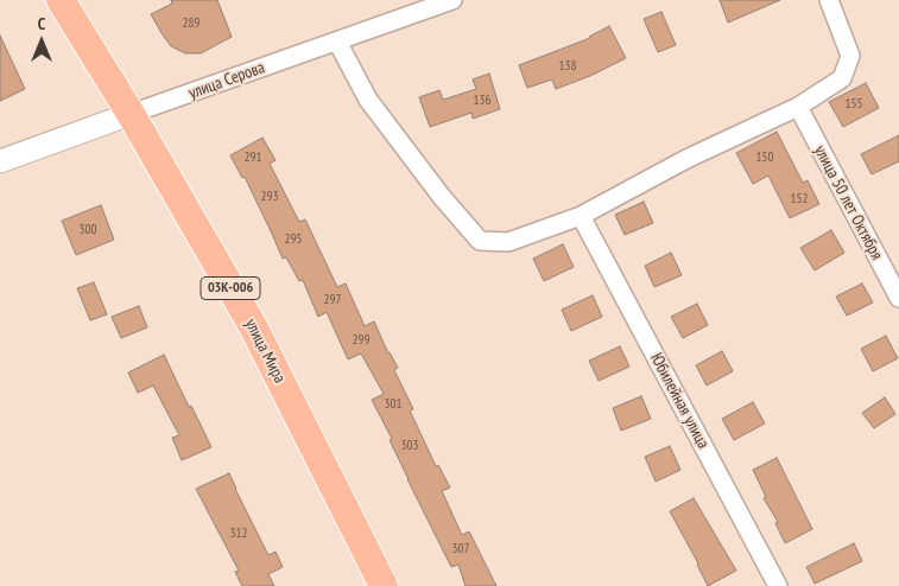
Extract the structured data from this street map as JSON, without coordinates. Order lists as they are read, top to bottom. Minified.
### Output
{"streets":{"main road":["03К-006","улица Мира"],"street":["улица Серова","улица 50 лет Октября","Юбилейная улица"]},"crossings":[["улица Серова","улица Мира"]],"house_numbers":["289","138","136","155","291","150","293","152","300","295","297","299","301","303","312","307"],"north":"top"}
